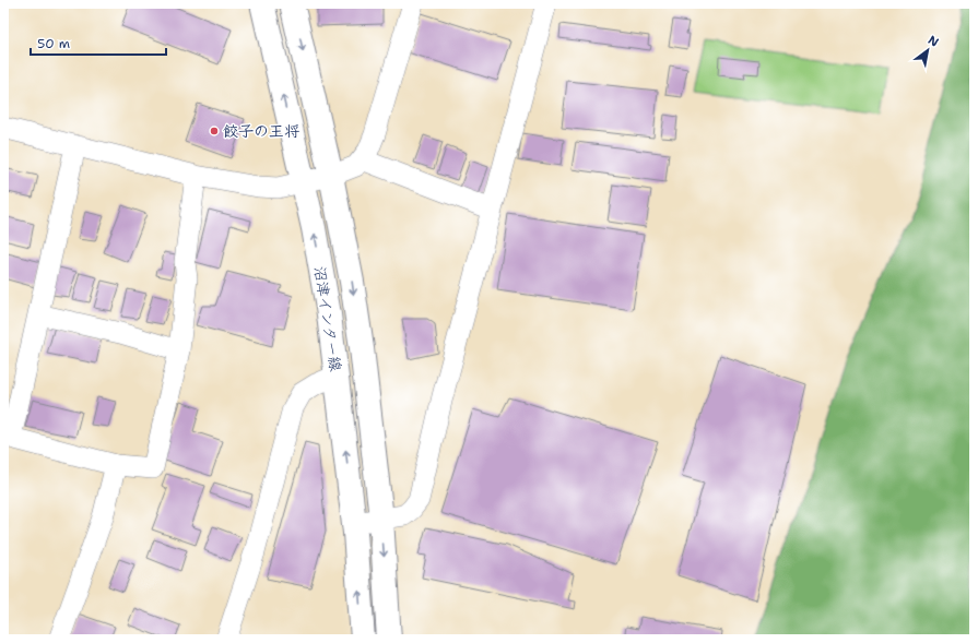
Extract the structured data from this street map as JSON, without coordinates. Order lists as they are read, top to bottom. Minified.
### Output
{"streets":{"main road":["沼津インター線"]},"places":["餃子の王将"],"scale_bar":"50 m","north":"top right"}
